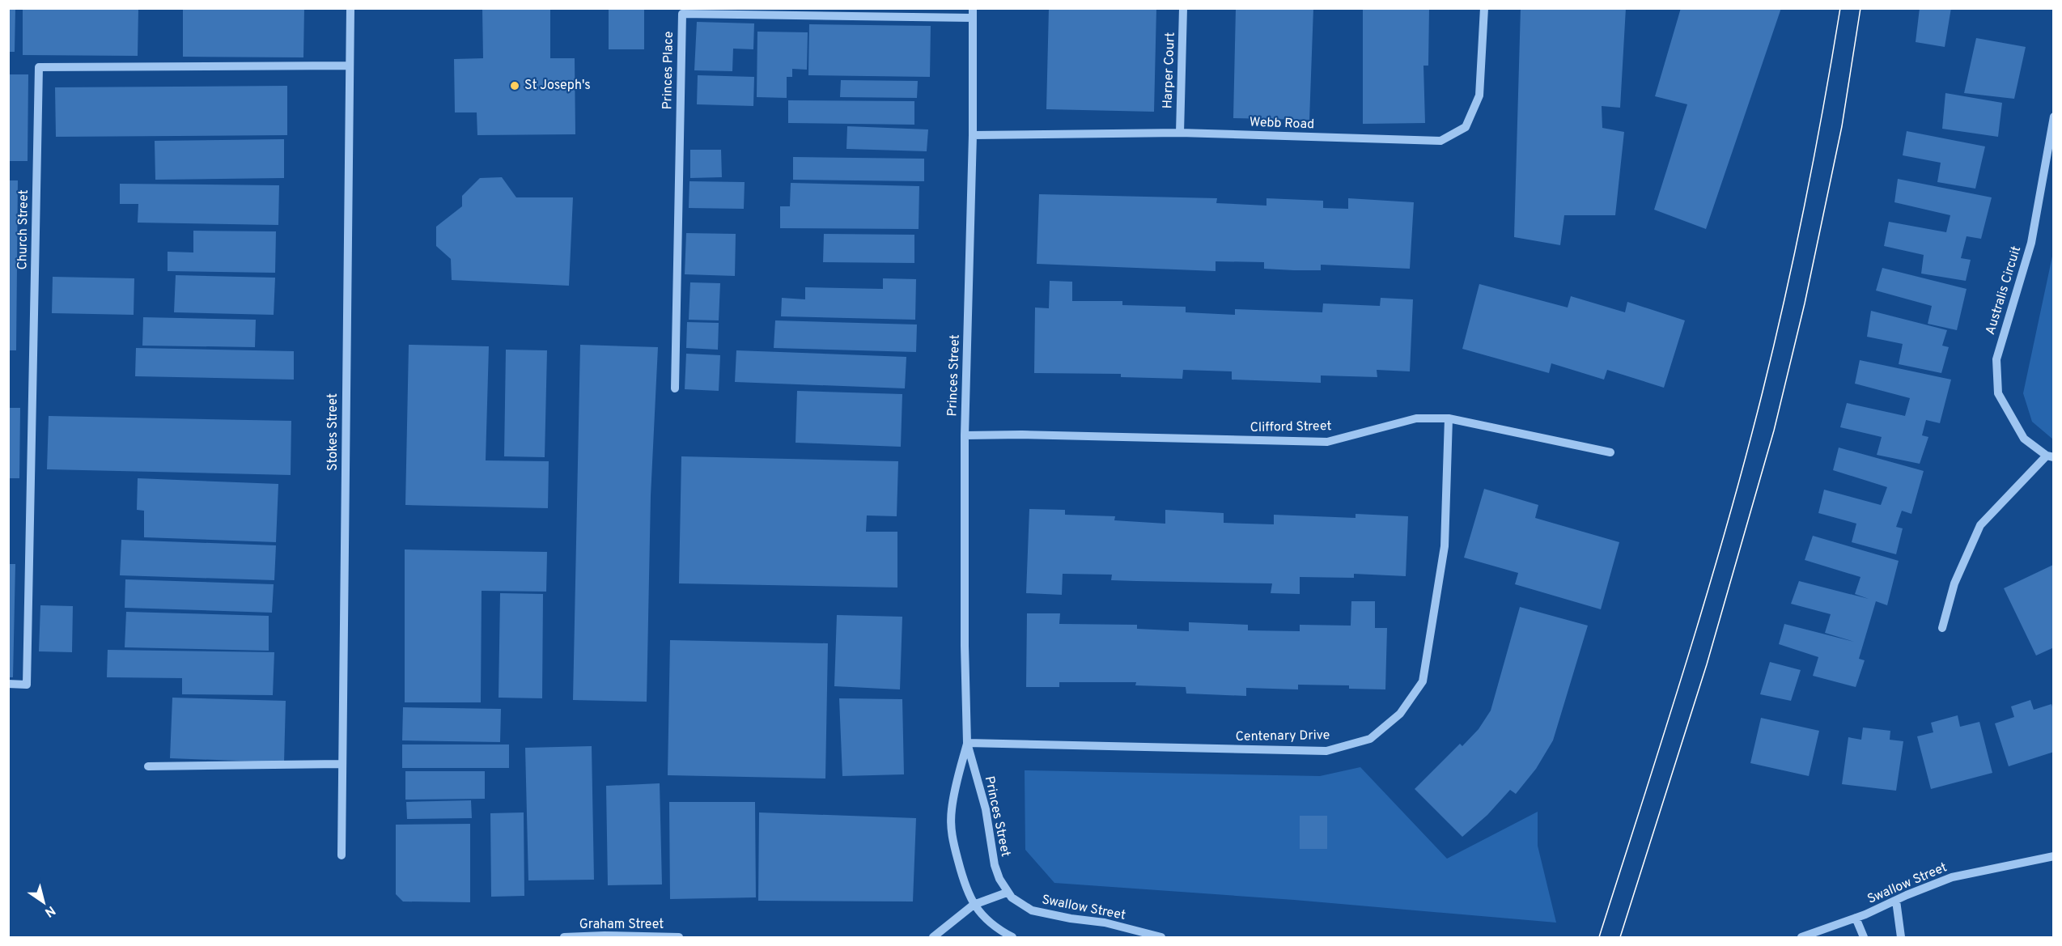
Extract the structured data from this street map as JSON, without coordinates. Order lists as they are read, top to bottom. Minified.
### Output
{"streets":{"street":["Princes Place","Harper Court","Webb Road","Church Street","Australis Circuit","Princes Street","Clifford Street","Stokes Street","Centenary Drive","Swallow Street","Graham Street"]},"crossings":[["Princes Place","Princes Street"],["Harper Court","Webb Road"],["Webb Road","Princes Street"],["Church Street","Stokes Street"],["Princes Street","Clifford Street"],["Princes Street","Centenary Drive"],["Princes Street","Swallow Street"],["Clifford Street","Centenary Drive"]],"places":["St Joseph's"],"north":"bottom right"}
